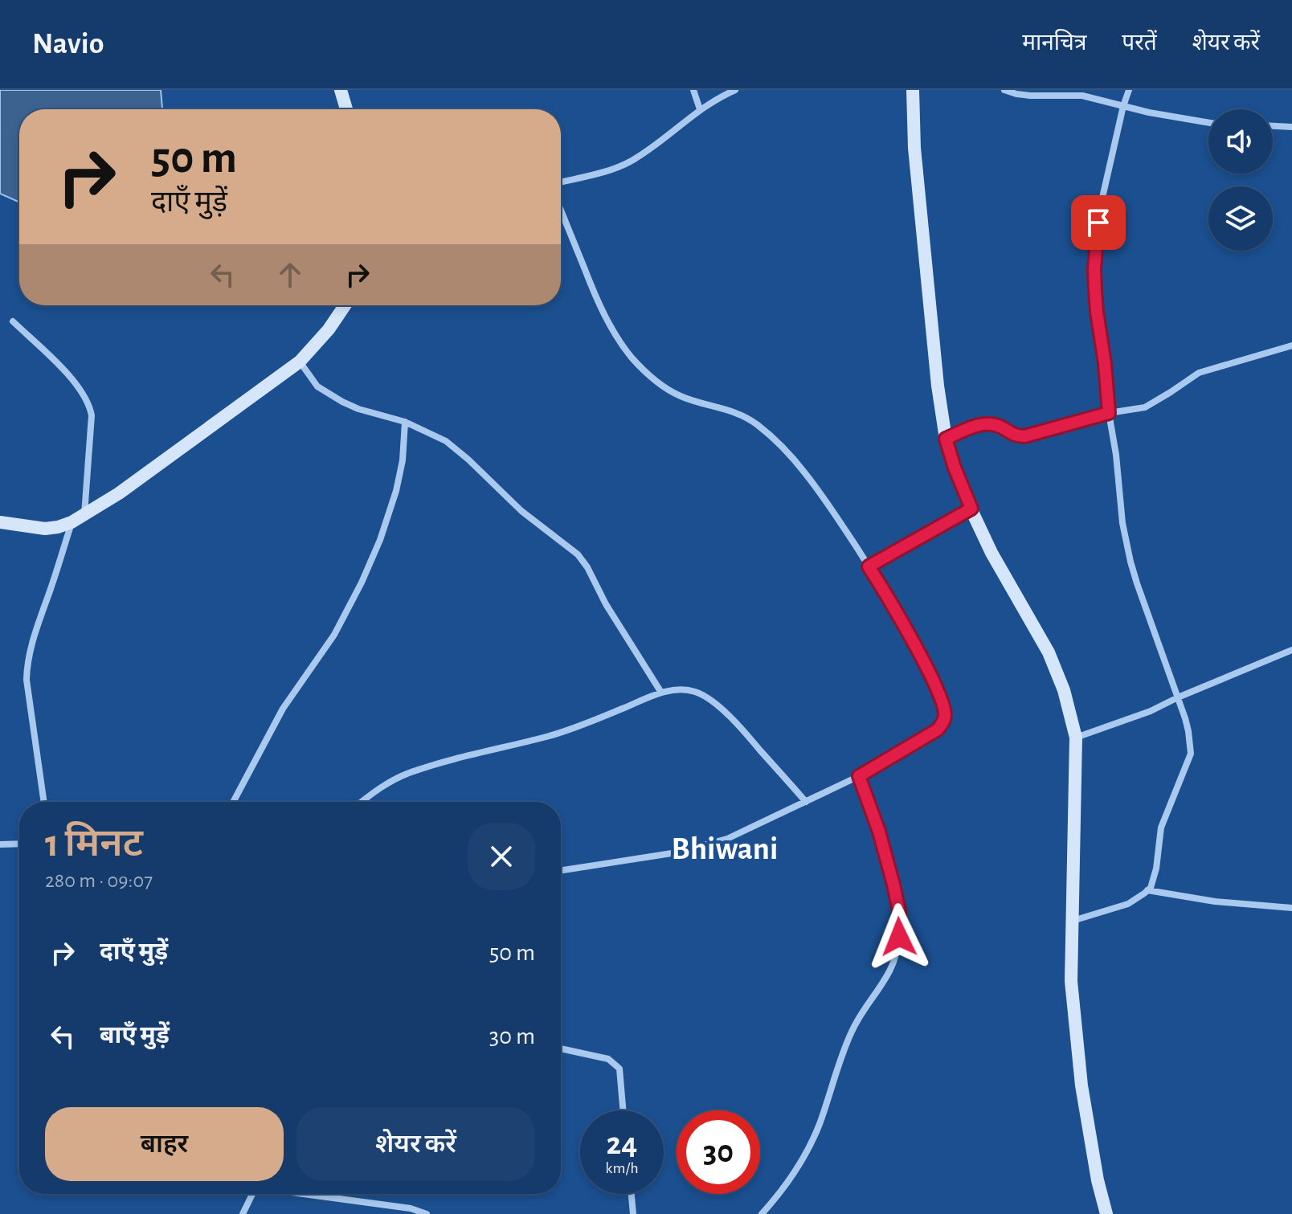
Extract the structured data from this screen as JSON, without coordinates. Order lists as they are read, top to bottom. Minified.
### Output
{"districts":["Bhiwani"],"page":{"header":"Navio","nav":["मानचित्र","परतें","शेयर करें"],"turn":["50 m","दाएँ मुड़ें"],"heading":["1 मिनट","280 m · 09:07"],"list":[{"name":"दाएँ मुड़ें","value":"50 m"},{"name":"बाएँ मुड़ें","value":"30 m"}],"buttons":["बाहर","शेयर करें"],"speed":"24 km/h","limit":"30"}}
